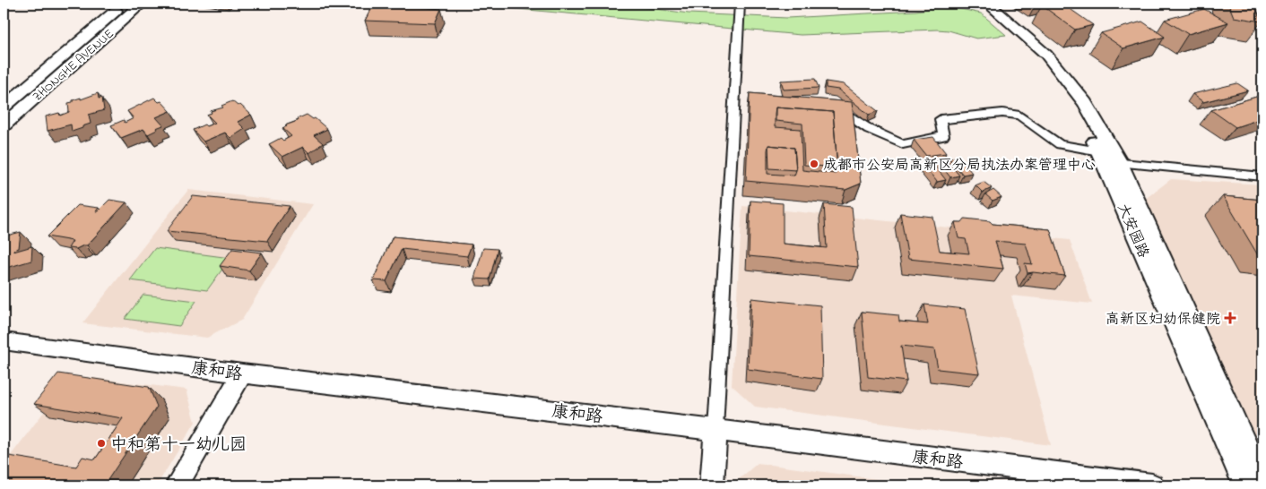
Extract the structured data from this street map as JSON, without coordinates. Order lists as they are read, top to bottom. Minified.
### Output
{"streets":{"street":["ZHONGHE AVENUE","大安园路","康和路"]},"places":{"other":["成都市公安局高新区分局执法办案管理中心","中和第十一幼儿园"],"health":["高新区妇幼保健院"]}}
